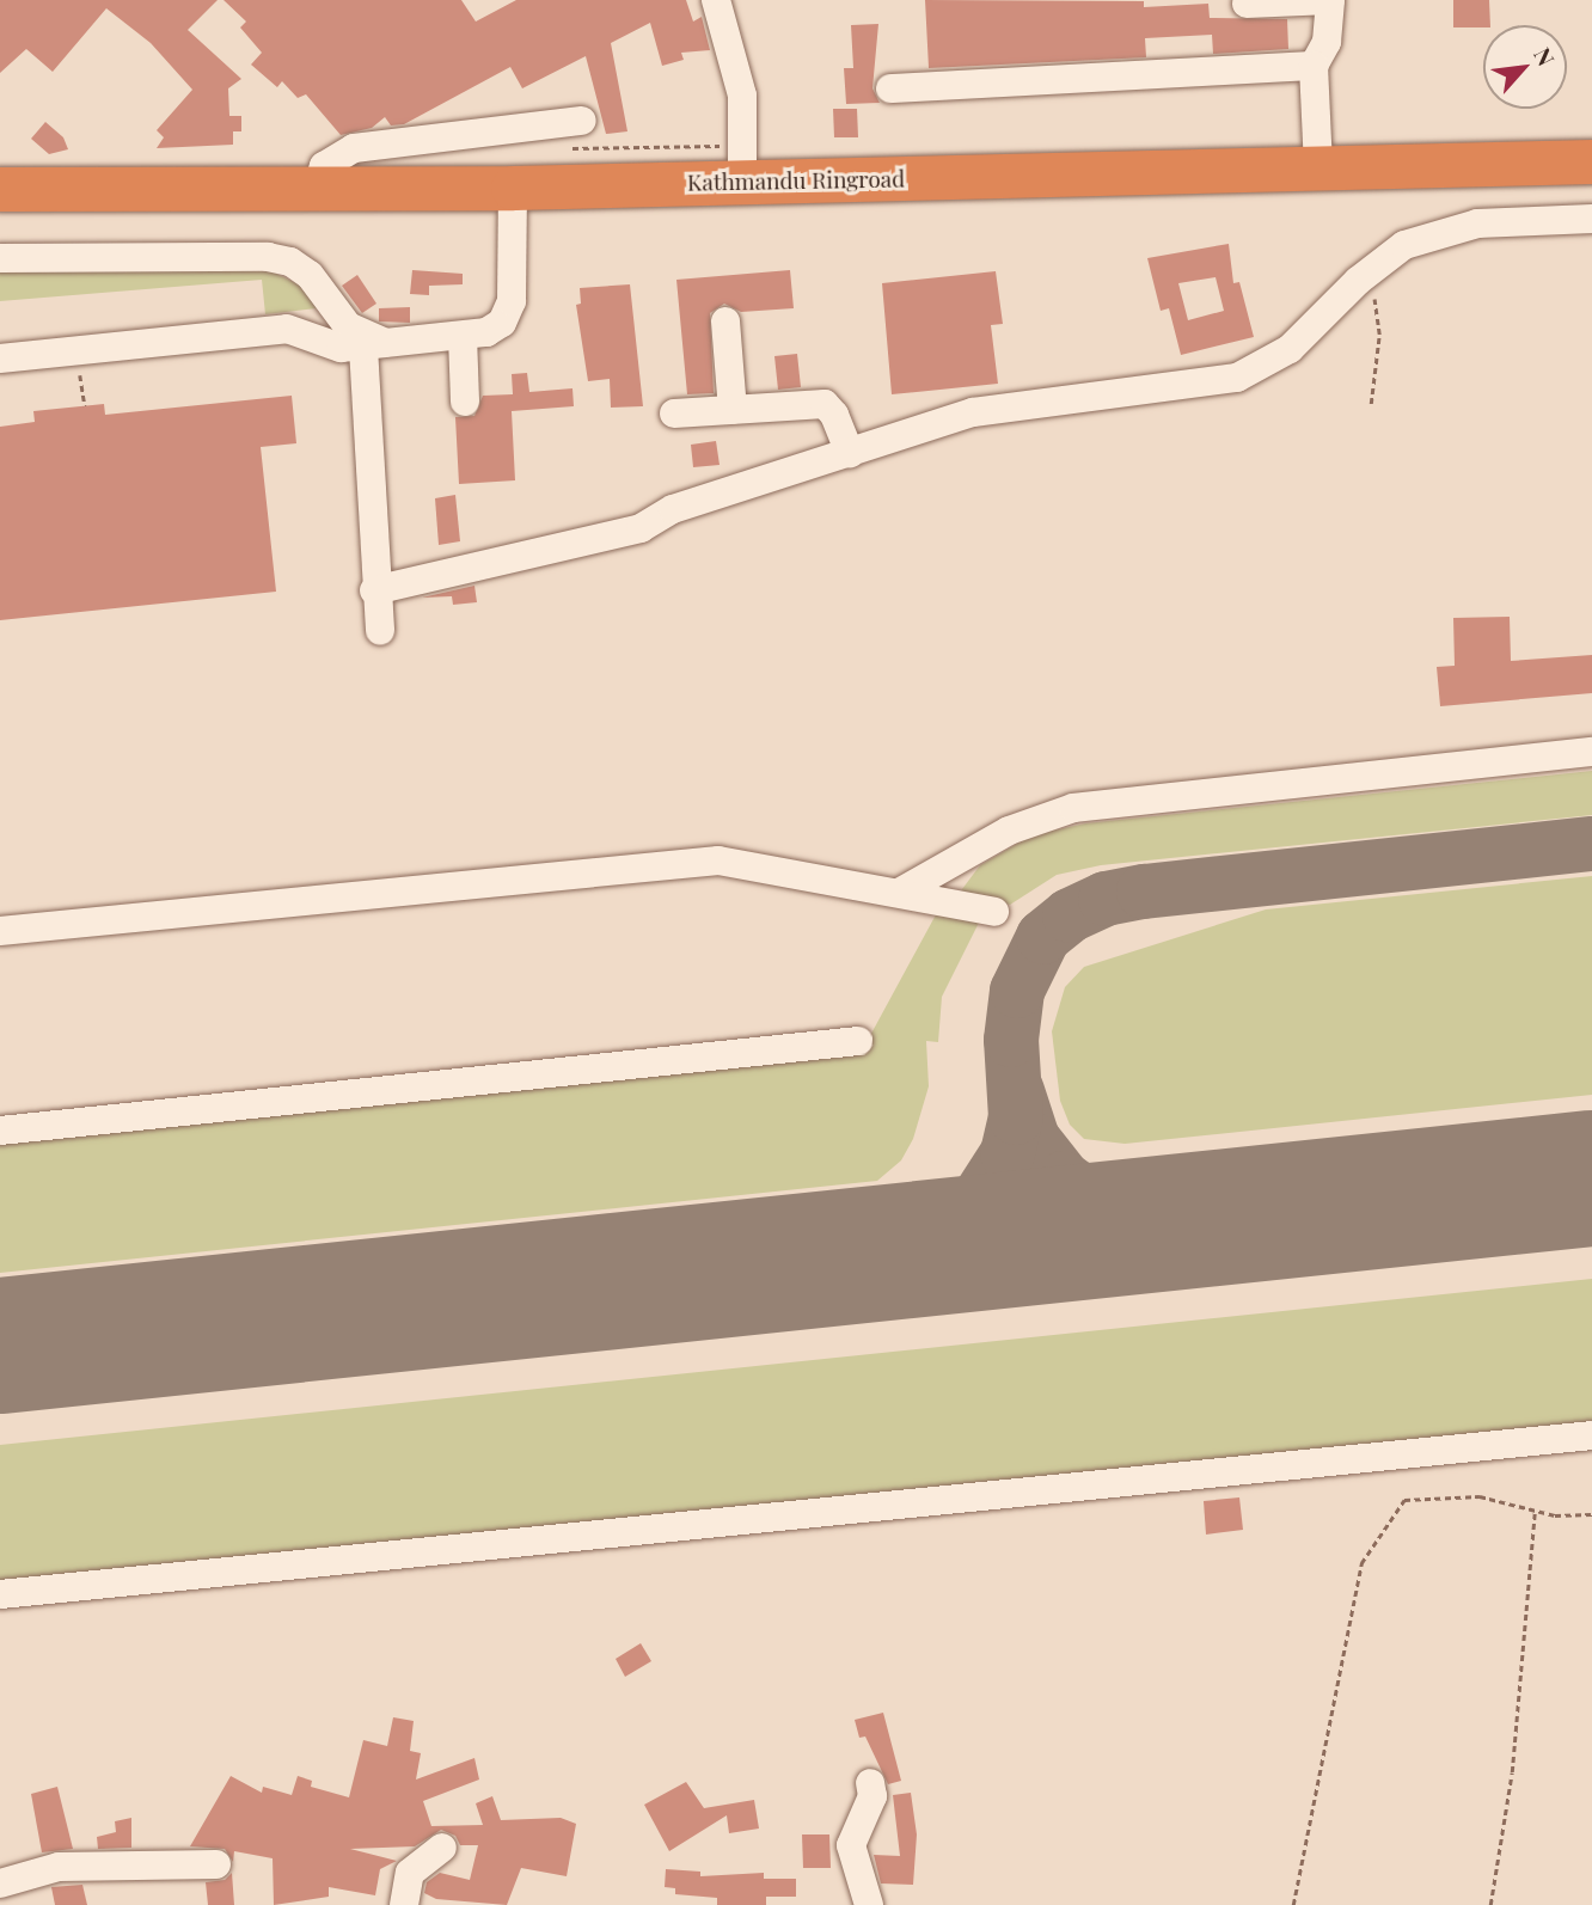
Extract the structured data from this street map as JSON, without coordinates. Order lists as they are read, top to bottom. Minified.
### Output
{"streets":{"highway":["Kathmandu Ringroad"]},"north":"top right"}
